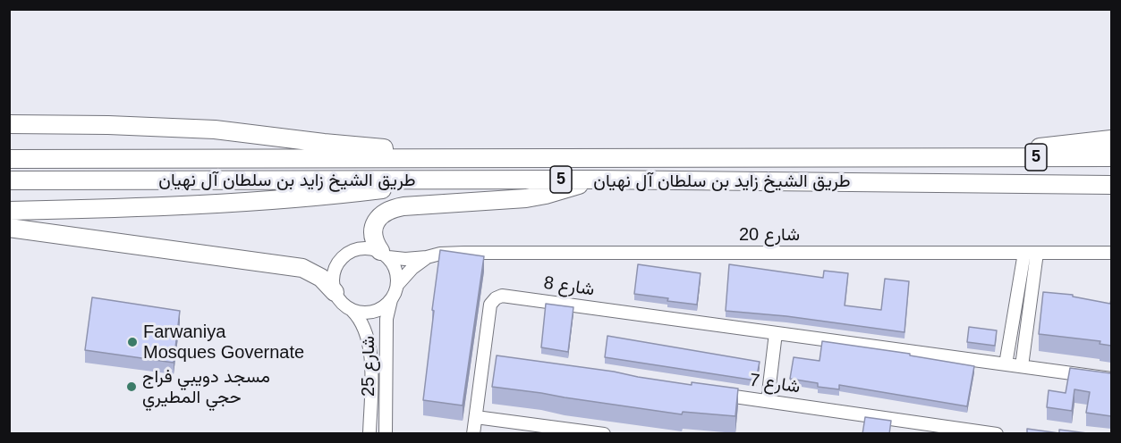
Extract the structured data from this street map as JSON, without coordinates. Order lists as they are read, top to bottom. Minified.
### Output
{"streets":{"highway":["5","طريق الشيخ زايد بن سلطان آل نهيان"],"street":["شارع 20","شارع 8","شارع 25","شارع 7"]},"crossings":[["شارع 20","شارع 25"]],"places":["Farwaniya Mosques Governate","مسجد دويبي فراج حجي المطيري"]}
